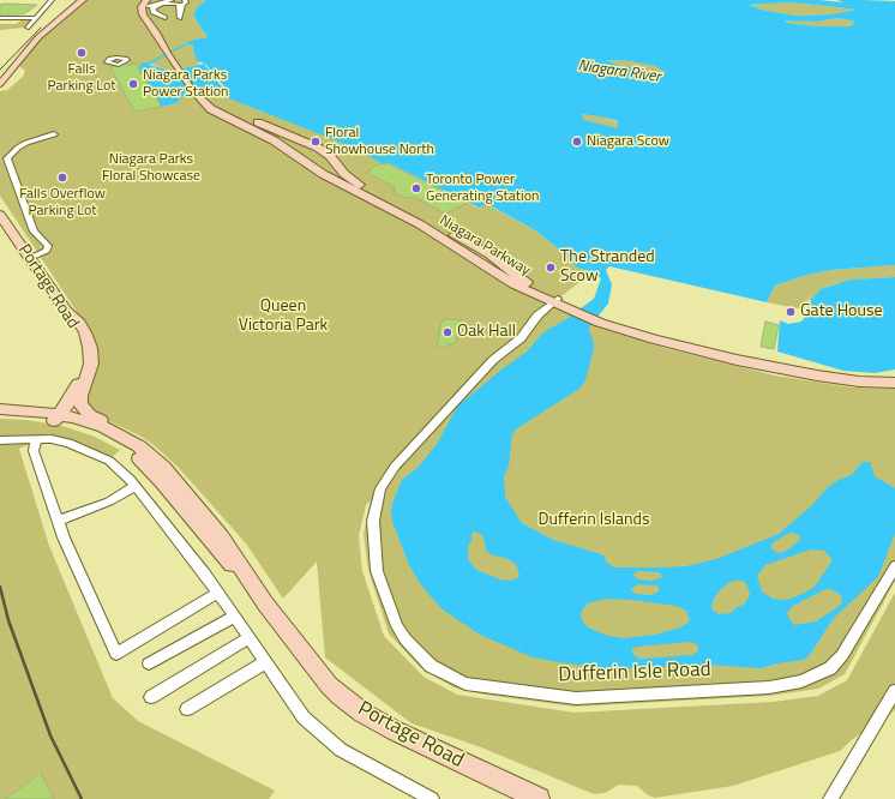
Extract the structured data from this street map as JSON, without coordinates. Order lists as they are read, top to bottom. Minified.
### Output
{"streets":{"main road":["Niagara Parkway","Portage Road"],"street":["Dufferin Isle Road"]},"crossings":[["Niagara Parkway","Dufferin Isle Road"]],"water":["Niagara River"],"parks":["Niagara Parks Floral Showcase","Queen Victoria Park","Dufferin Islands"],"places":["Falls Parking Lot","Niagara Parks Power Station","Floral Showhouse North","Niagara Scow","Falls Overflow Parking Lot","Toronto Power Generating Station","The Stranded Scow","Gate House","Oak Hall"]}
